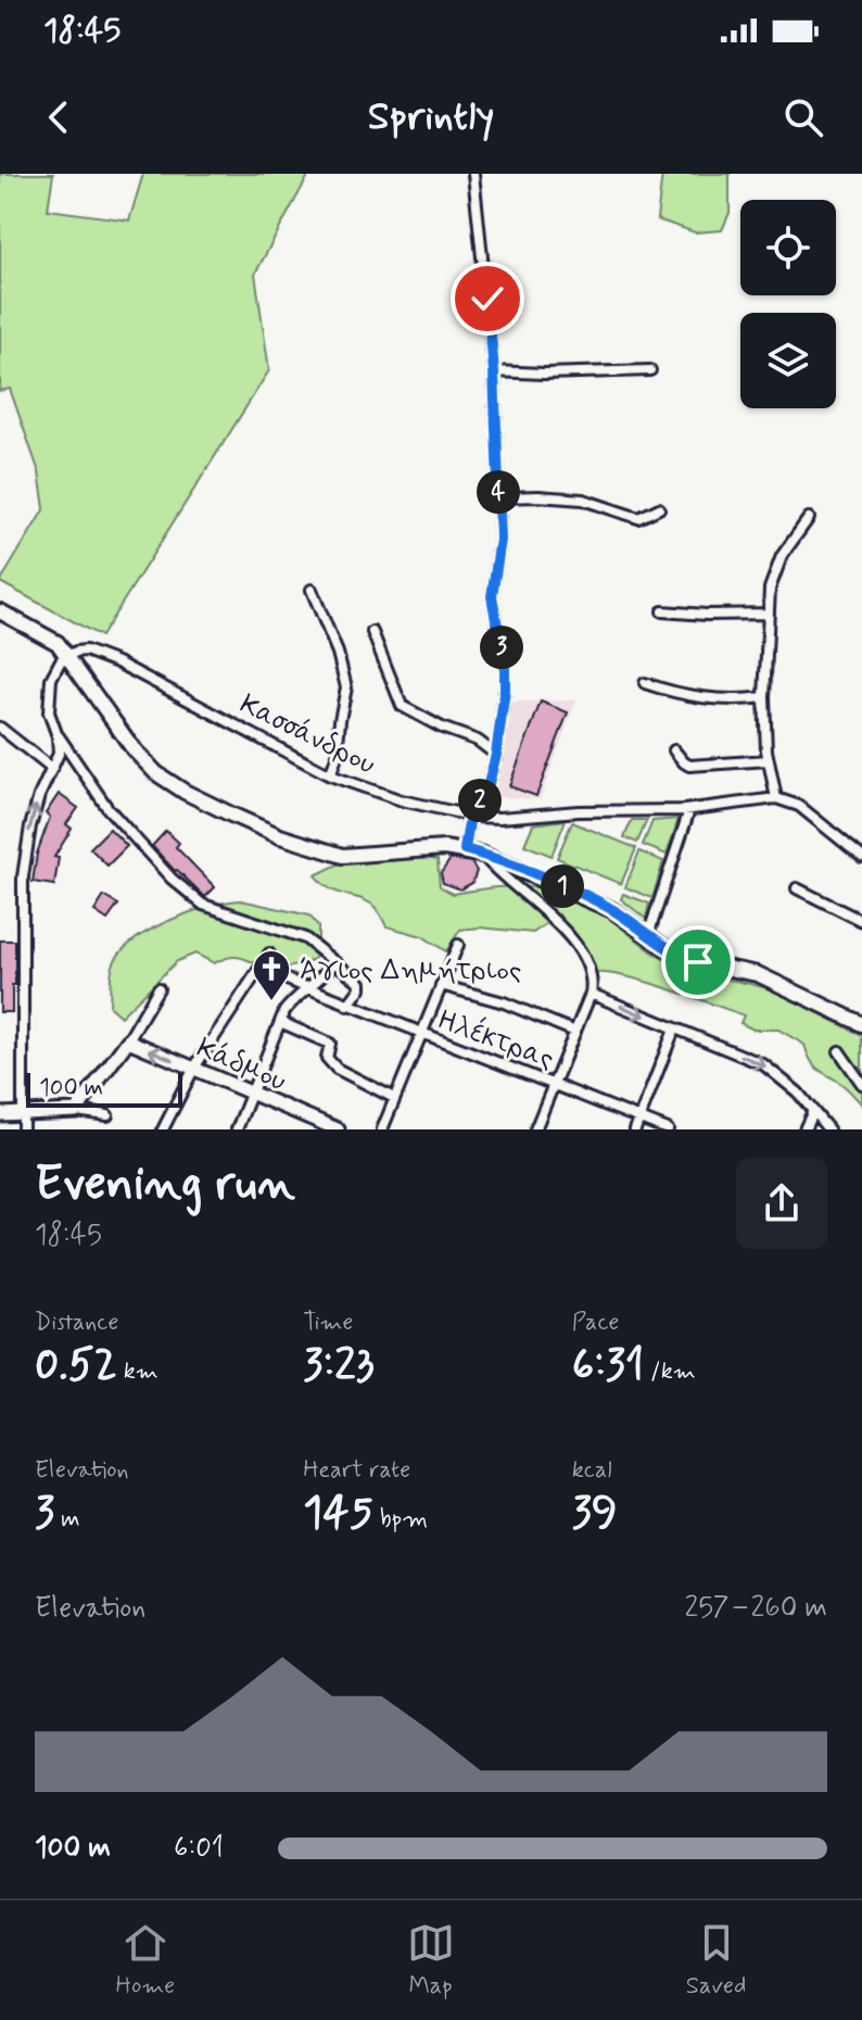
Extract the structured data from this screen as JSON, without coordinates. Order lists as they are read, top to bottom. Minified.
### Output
{"streets":{"main road":["Κάδμου"],"street":["Κασσάνδρου","Ηλέκτρας"]},"places":{"church":["Άγιος Δημήτριος"]},"scale_bar":"100 m","page":{"status":"18:45","header":"Sprintly","pins":["4","3","2","1"],"scale":"100 m","heading":["Evening run","18:45"],"stats":[["Distance","0.52 km"],["Time","3:23"],["Pace","6:31 /km"],["Elevation","3 m"],["Heart rate","145 bpm"],["kcal","39"]],"chart":["Elevation","257–260 m"],"list":[{"name":"100 m","note":"6:01"}],"tabs":["Home","Map","Saved"]}}
